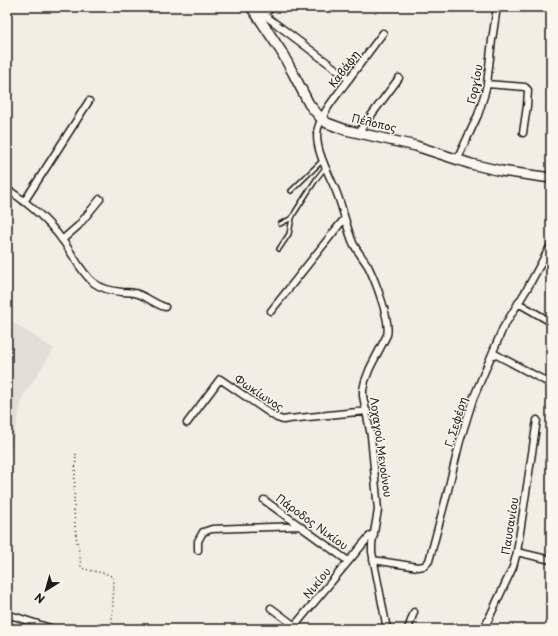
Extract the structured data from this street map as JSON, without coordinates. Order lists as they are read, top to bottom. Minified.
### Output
{"streets":{"street":["Καβάφη","Γοργίου","Πέλοπος","Φωκίωνος","Γ. Σεφέρη","Λοχαγού Μενούνου","Πάροδος Νικίου","Παυσανίου","Νικίου"]},"crossings":[["Καβάφη","Πέλοπος"],["Καβάφη","Λοχαγού Μενούνου"],["Γοργίου","Πέλοπος"],["Πέλοπος","Λοχαγού Μενούνου"],["Φωκίωνος","Λοχαγού Μενούνου"],["Γ. Σεφέρη","Λοχαγού Μενούνου"],["Λοχαγού Μενούνου","Νικίου"],["Πάροδος Νικίου","Νικίου"]],"north":"bottom left"}
